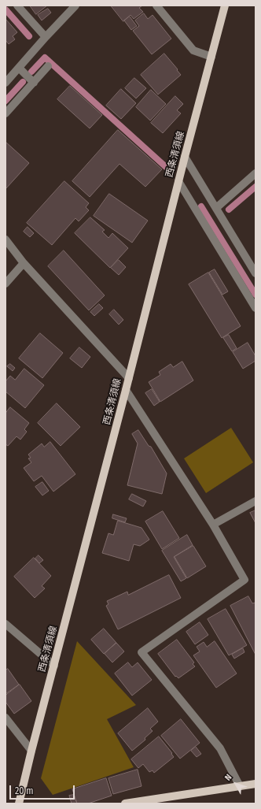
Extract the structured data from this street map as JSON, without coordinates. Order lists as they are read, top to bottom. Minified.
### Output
{"streets":{"main road":["西条清須線"]},"scale_bar":"20 m","north":"top left"}
